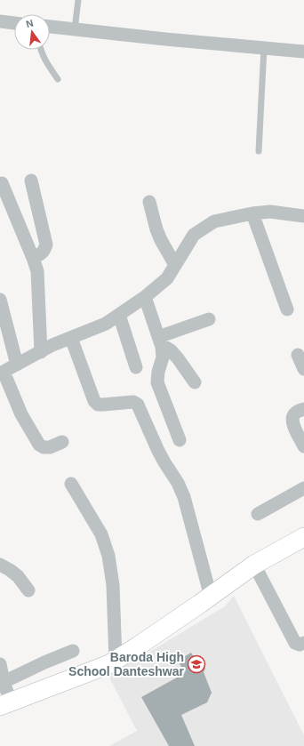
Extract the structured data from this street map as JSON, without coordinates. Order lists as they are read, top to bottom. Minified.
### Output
{"places":{"school or university":["Baroda High School Danteshwar"]},"north":"top"}
